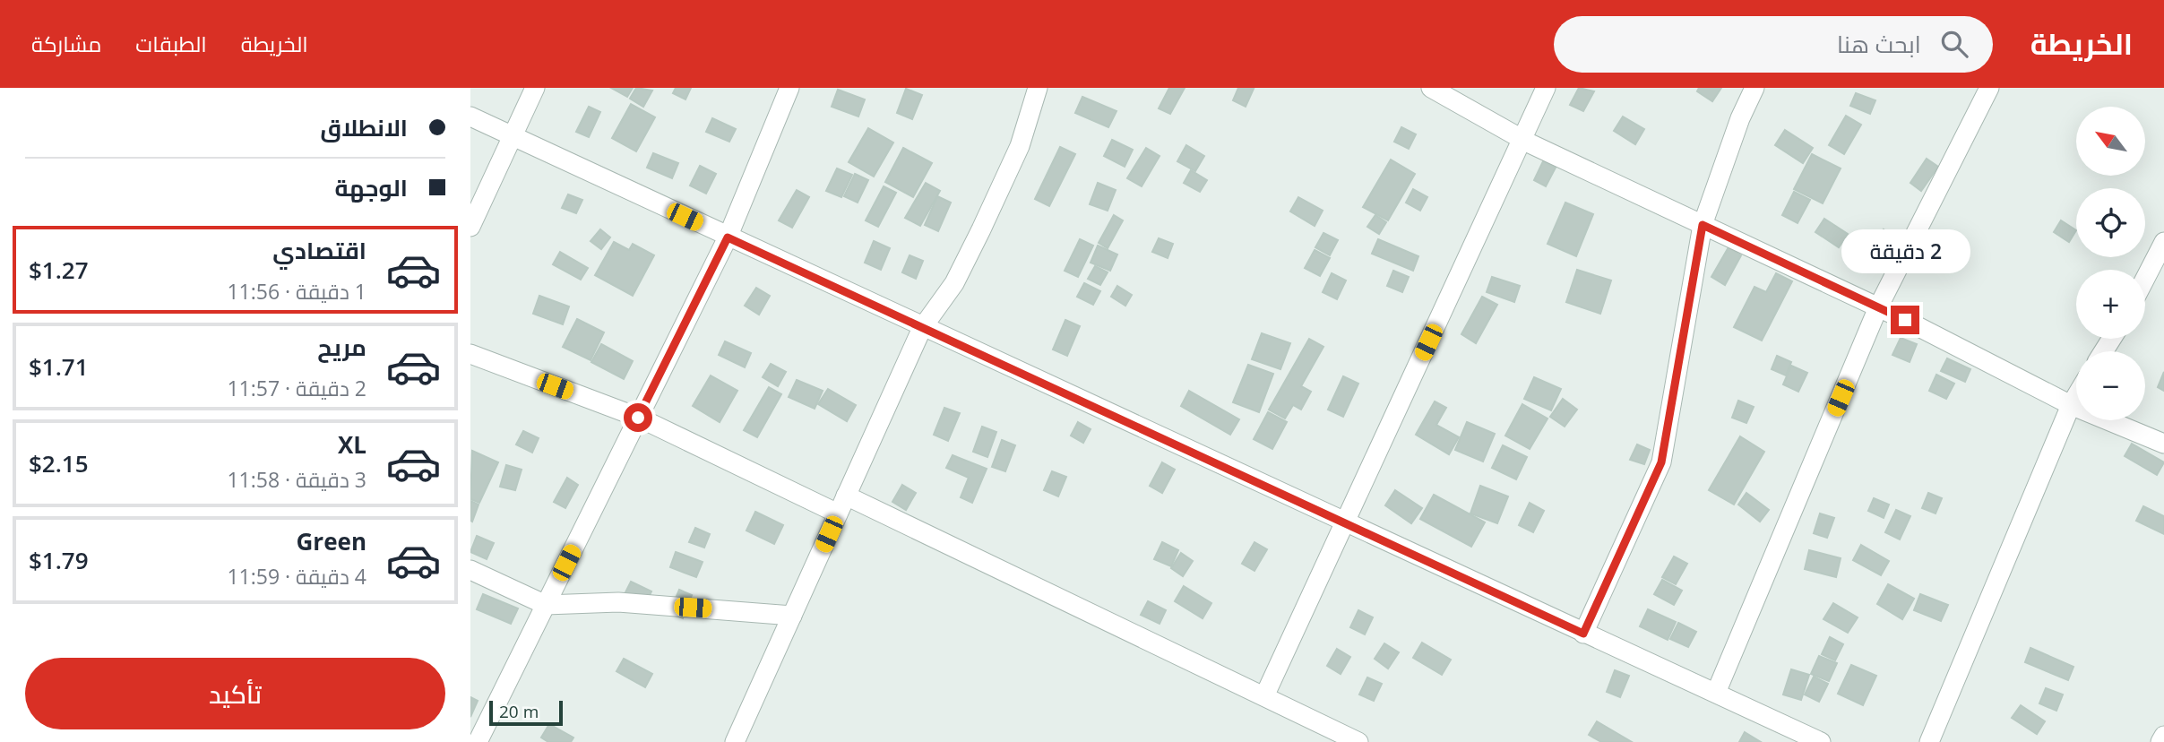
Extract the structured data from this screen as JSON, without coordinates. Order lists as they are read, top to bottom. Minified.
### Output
{"scale_bar":"20 m","north":"top left","page":{"header":"الخريطة","search":"ابحث هنا","nav":["الخريطة","الطبقات","مشاركة"],"banner":["الانطلاق","الوجهة"],"map_buttons":["+","−"],"list":[{"name":"اقتصادي","note":"1 دقيقة · 11:56","value":"$1.27"},{"name":"مريح","note":"2 دقيقة · 11:57","value":"$1.71"},{"name":"XL","note":"3 دقيقة · 11:58","value":"$2.15"},{"name":"Green","note":"4 دقيقة · 11:59","value":"$1.79"}],"bubble":"2 دقيقة","buttons":"تأكيد","scale":"20 m"}}
